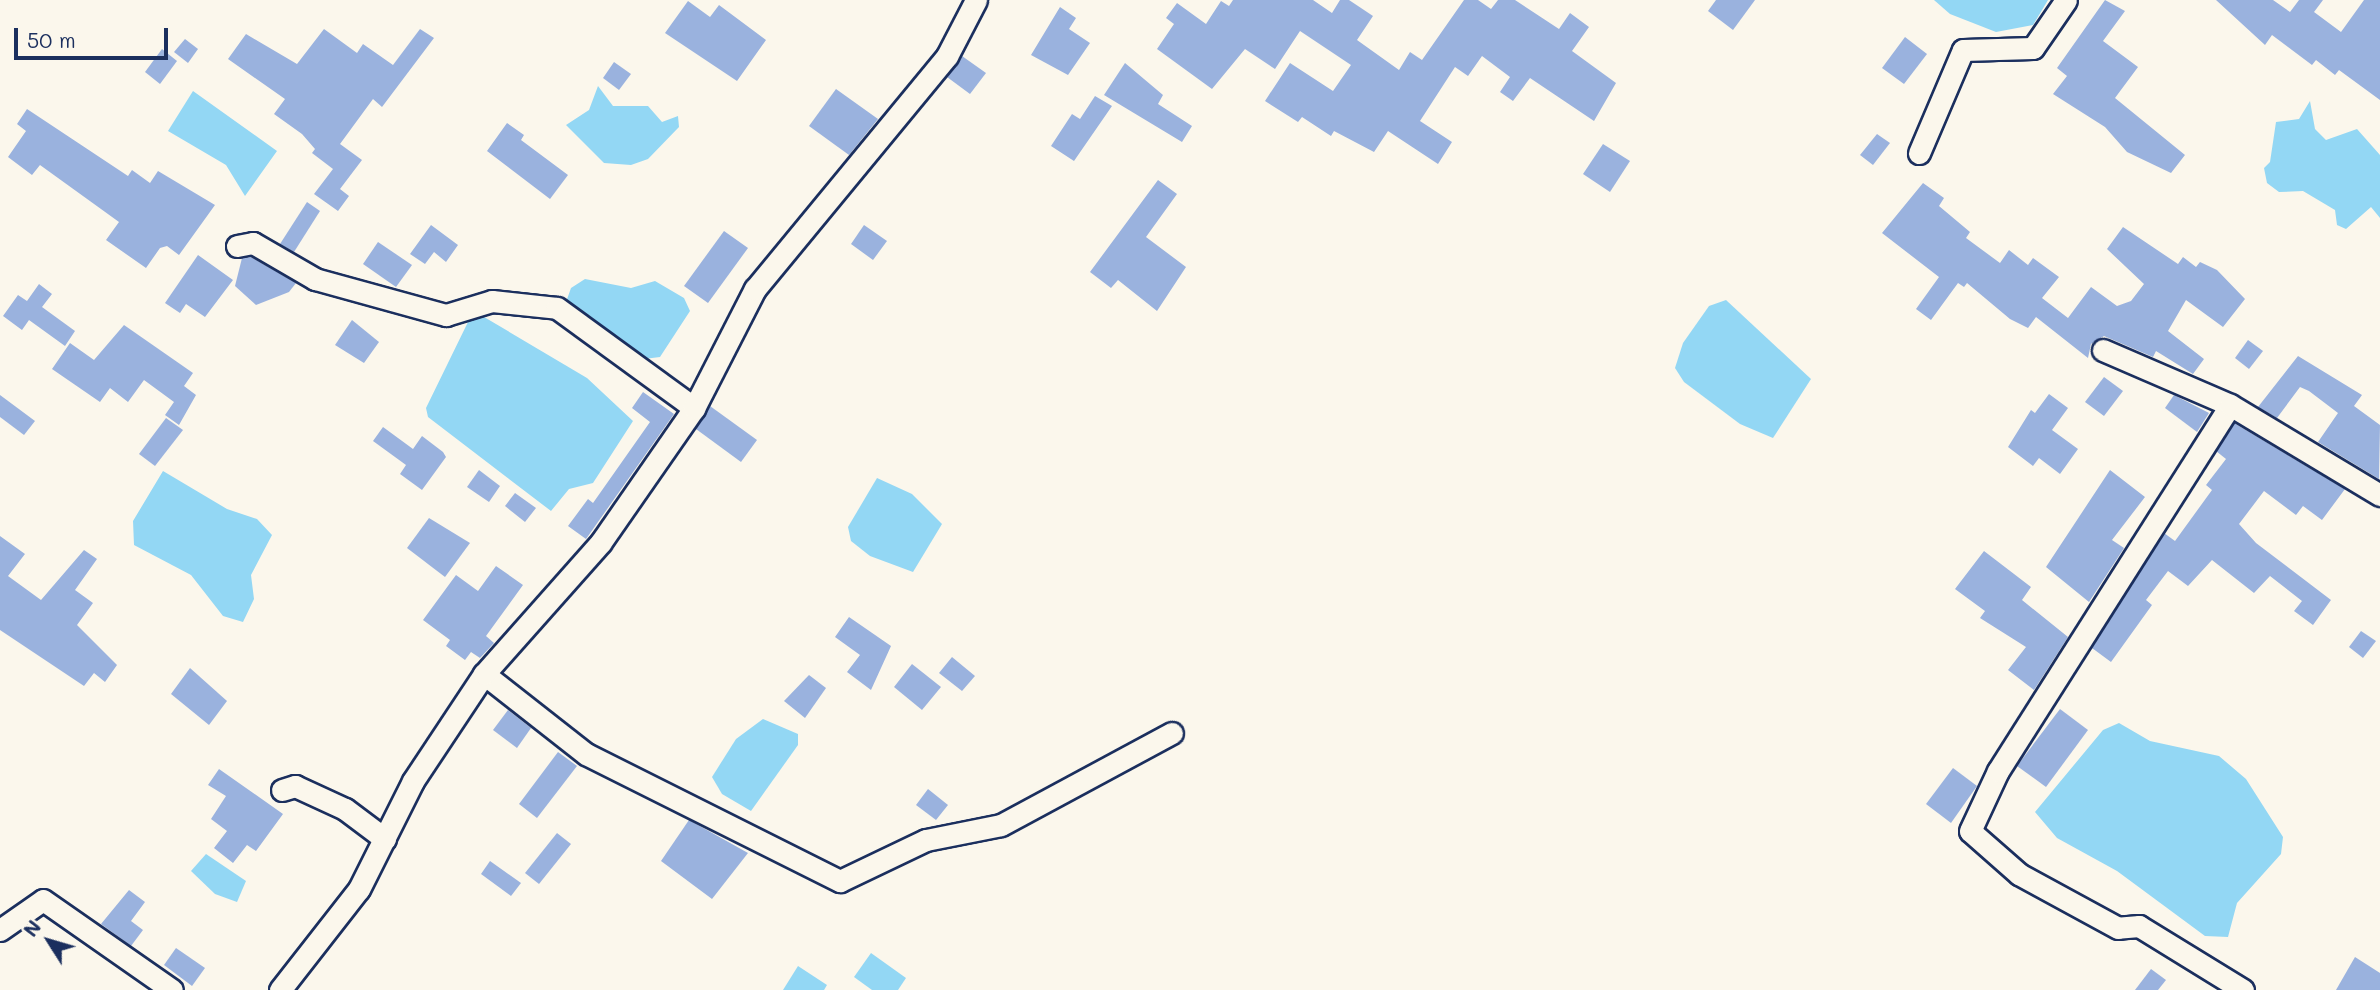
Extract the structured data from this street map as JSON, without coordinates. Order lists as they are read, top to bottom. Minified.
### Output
{"scale_bar":"50 m","north":"top left"}
